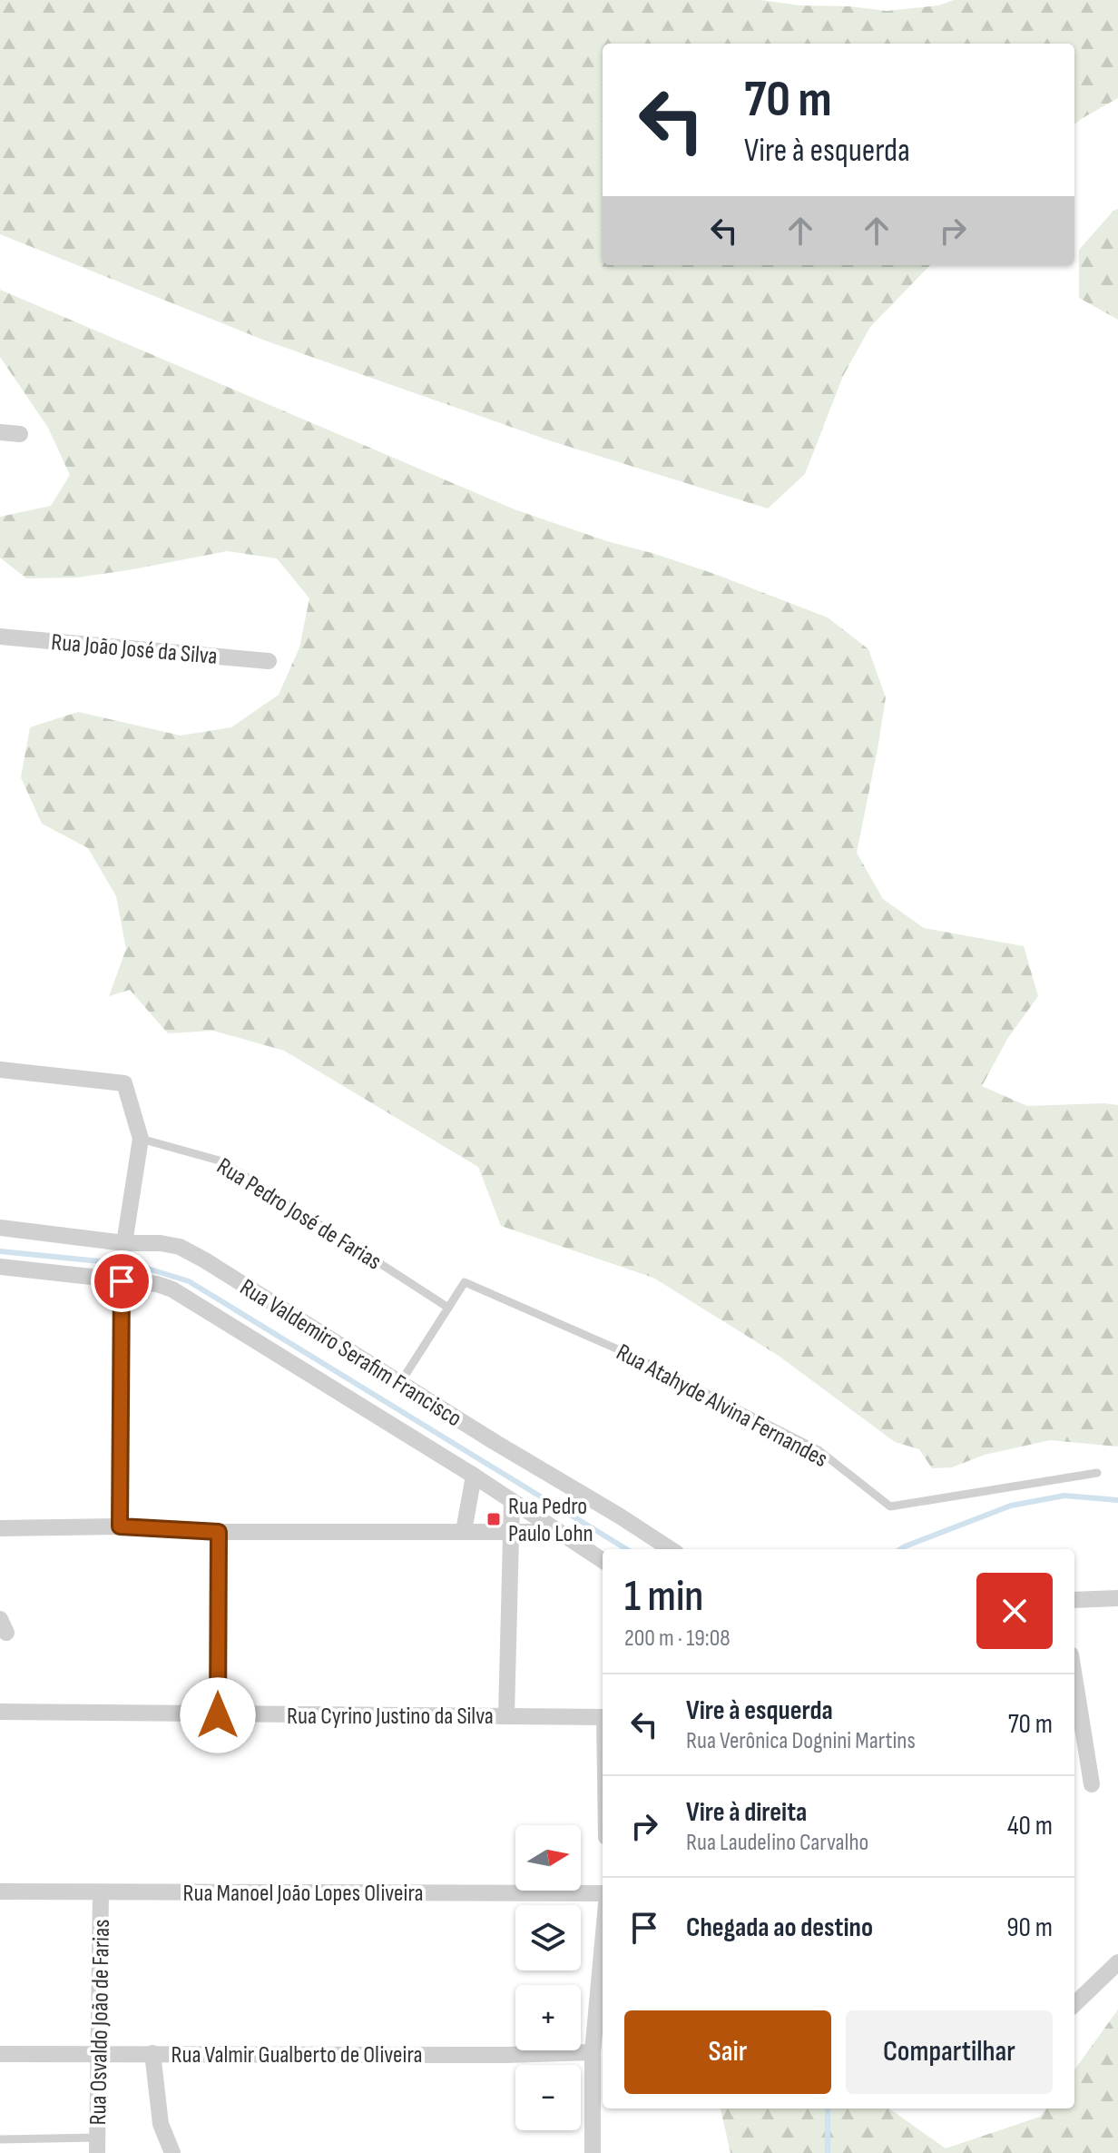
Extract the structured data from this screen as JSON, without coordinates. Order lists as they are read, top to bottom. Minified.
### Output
{"streets":{"street":["Rua João José da Silva","Rua Valdemiro Serafim Francisco","Rua Cyrino Justino da Silva","Rua Manoel João Lopes Oliveira","Rua Osvaldo João de Farias","Rua Valmir Gualberto de Oliveira"],"lane":["Rua Pedro José de Farias","Rua Atahyde Alvina Fernandes"]},"crossings":[["Rua Pedro José de Farias","Rua Atahyde Alvina Fernandes"],["Rua Valdemiro Serafim Francisco","Rua Atahyde Alvina Fernandes"],["Rua Manoel João Lopes Oliveira","Rua Osvaldo João de Farias"],["Rua Osvaldo João de Farias","Rua Valmir Gualberto de Oliveira"]],"places":{"transit":["Rua Pedro Paulo Lohn"]},"north":"right","page":{"turn":["70 m","Vire à esquerda"],"heading":["1 min","200 m · 19:08"],"list":[{"name":"Vire à esquerda","note":"Rua Verônica Dognini Martins","value":"70 m"},{"name":"Vire à direita","note":"Rua Laudelino Carvalho","value":"40 m"},{"name":"Chegada ao destino","value":"90 m"}],"map_buttons":["+","−"],"buttons":["Sair","Compartilhar"]}}
